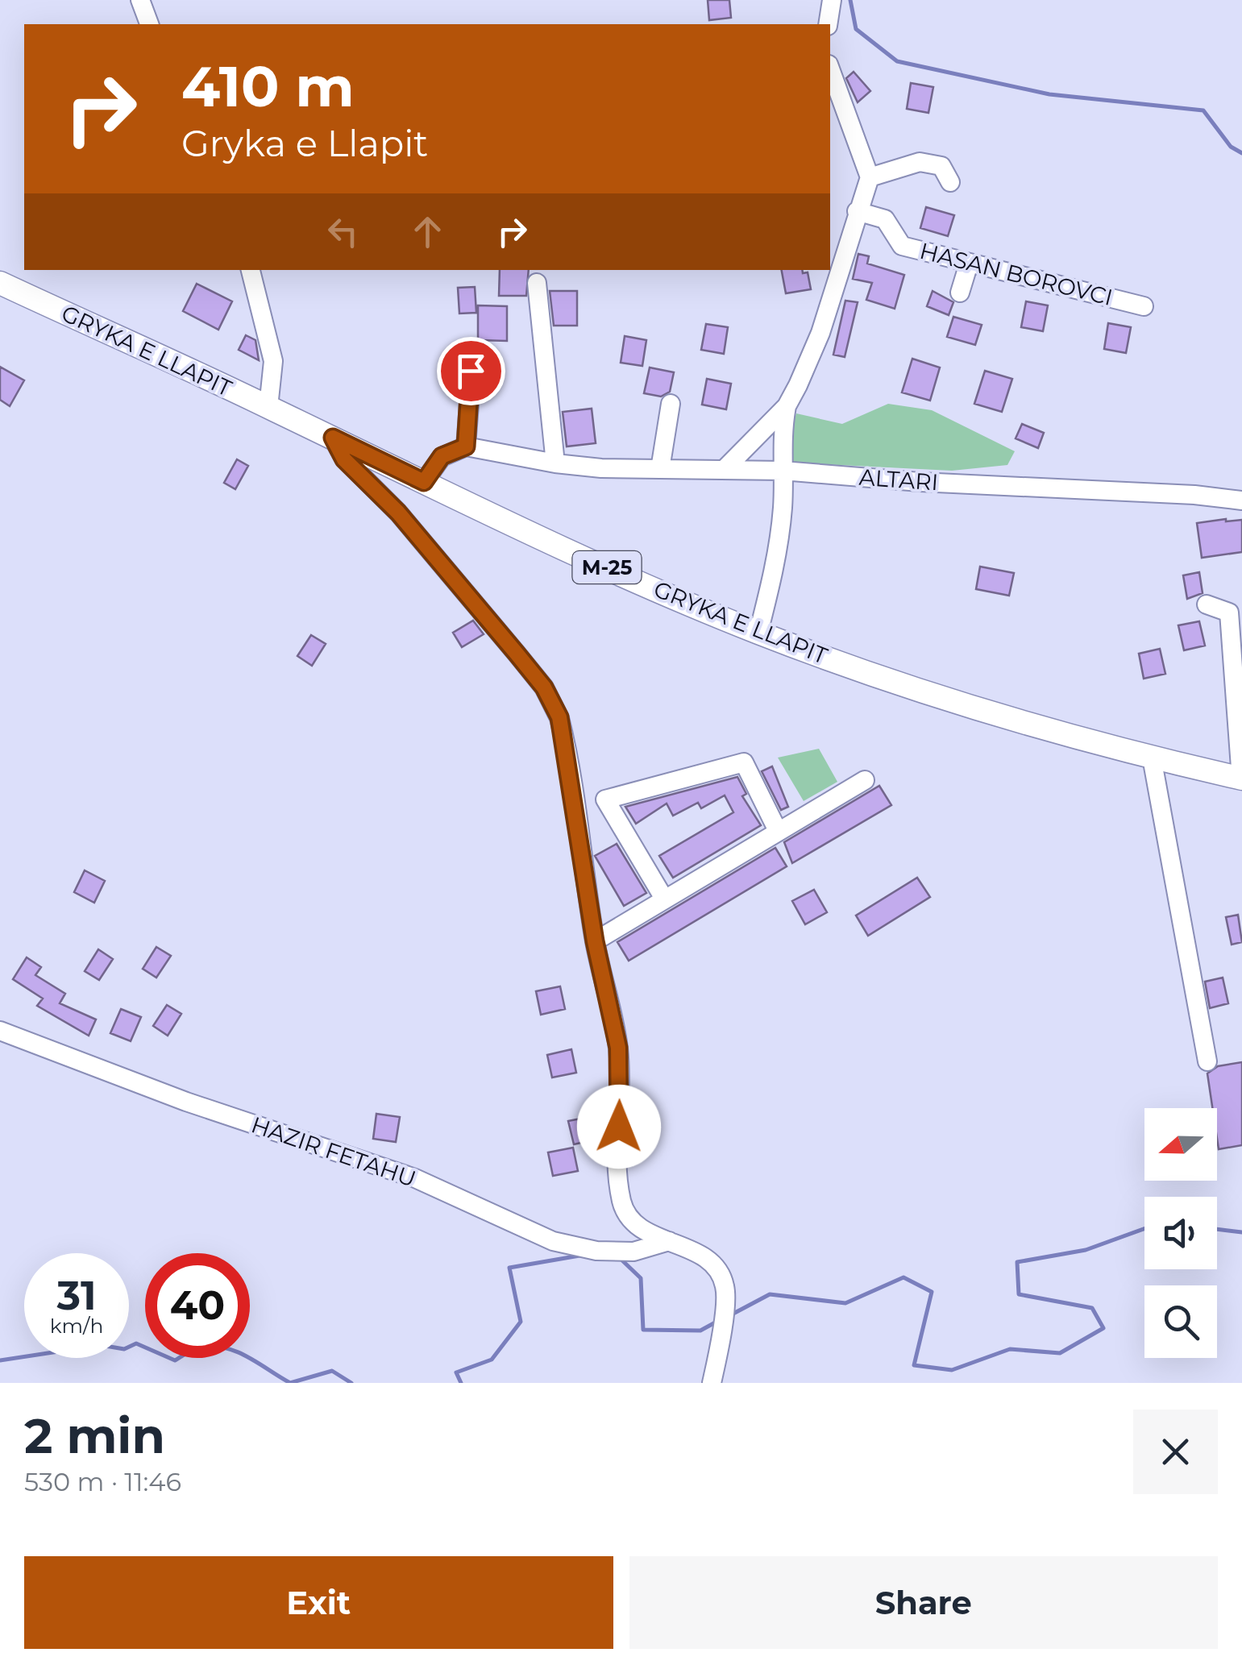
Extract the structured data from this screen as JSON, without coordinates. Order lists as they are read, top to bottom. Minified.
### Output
{"streets":{"main road":["GRYKA E LLAPIT","M-25"],"street":["HASAN BOROVCI","ALTARI","HAZIR FETAHU"]},"north":"left","page":{"turn":["410 m","Gryka e Llapit"],"speed":"31 km/h","limit":"40","heading":["2 min","530 m · 11:46"],"buttons":["Exit","Share"]}}
